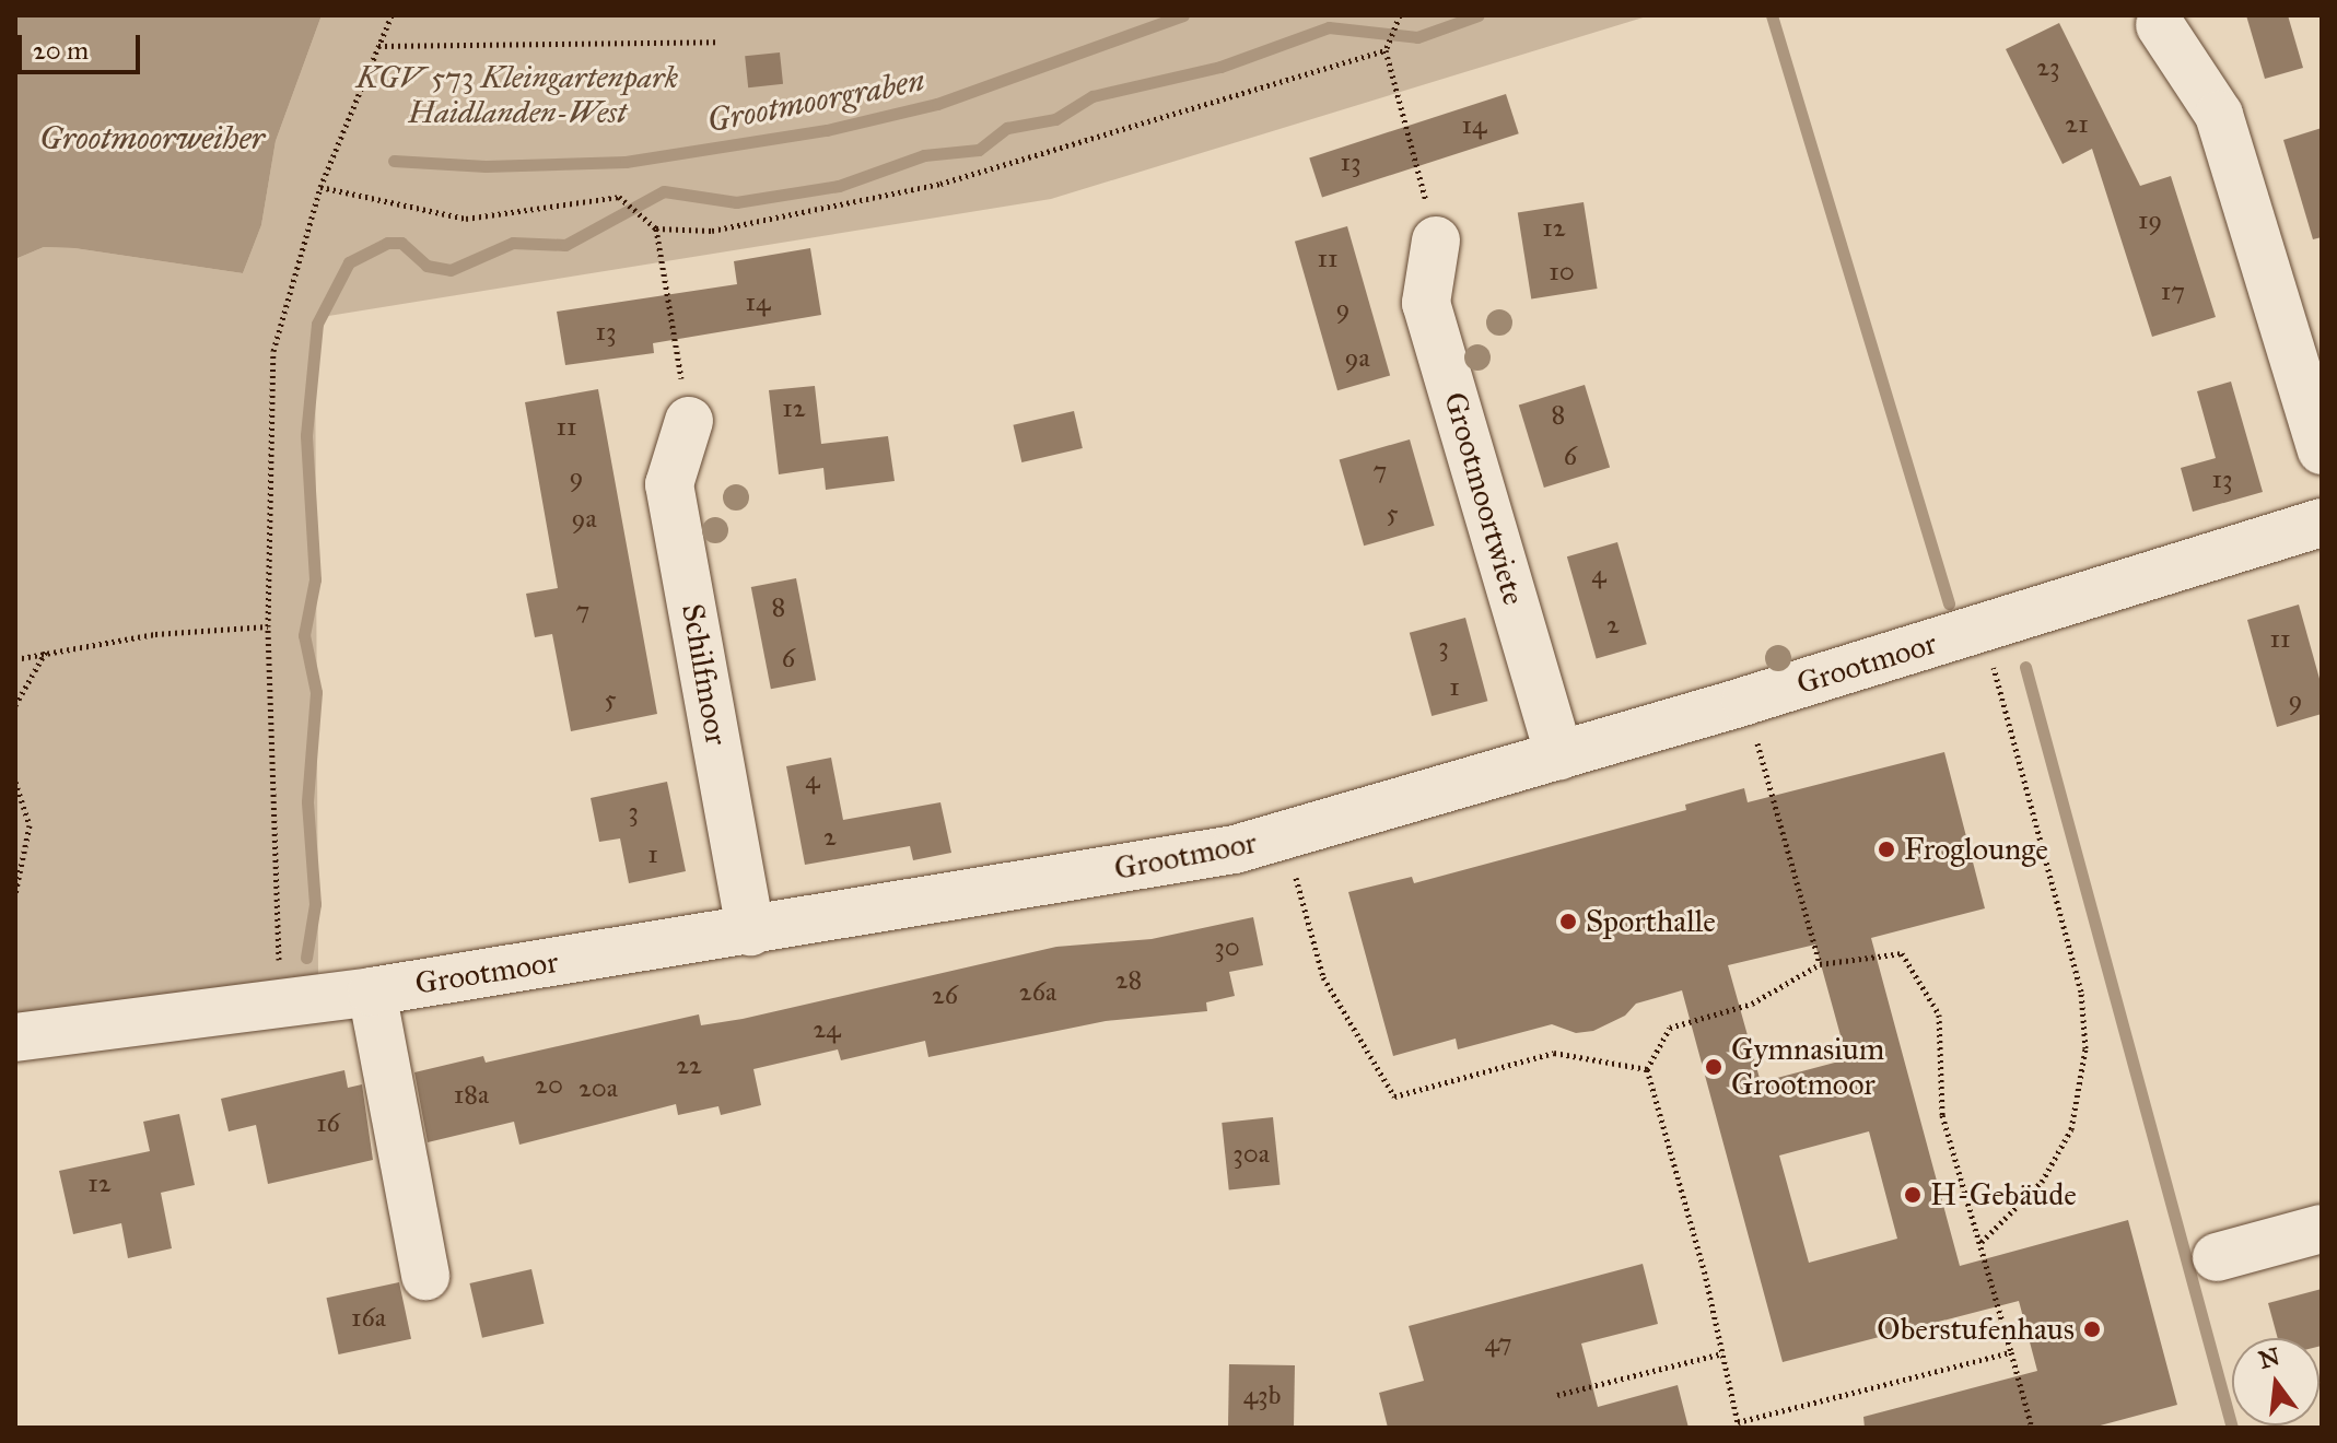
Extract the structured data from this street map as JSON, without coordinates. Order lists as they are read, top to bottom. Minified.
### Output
{"streets":{"street":["Grootmoortwiete","Grootmoor","Schilfmoor"]},"crossings":[["Grootmoortwiete","Grootmoor"],["Grootmoor","Schilfmoor"]],"water":["Grootmoorgraben","Grootmoorweiher"],"parks":["KGV 573 Kleingartenpark Haidlanden-West"],"places":["Froglounge","Sporthalle","Gymnasium Grootmoor","H-Gebäude","Oberstufenhaus"],"house_numbers":["23","21","14","13","19","12","11","10","17","14","9","13","9a","12","8","11","6","7","9","13","5","9a","4","8","7","2","11","3","6","1","5","9","4","3","2","1","30","28","26a","26","24","22","20","20a","18a","16","30a","12","16a","47","43b"],"scale_bar":"20 m","north":"top"}
